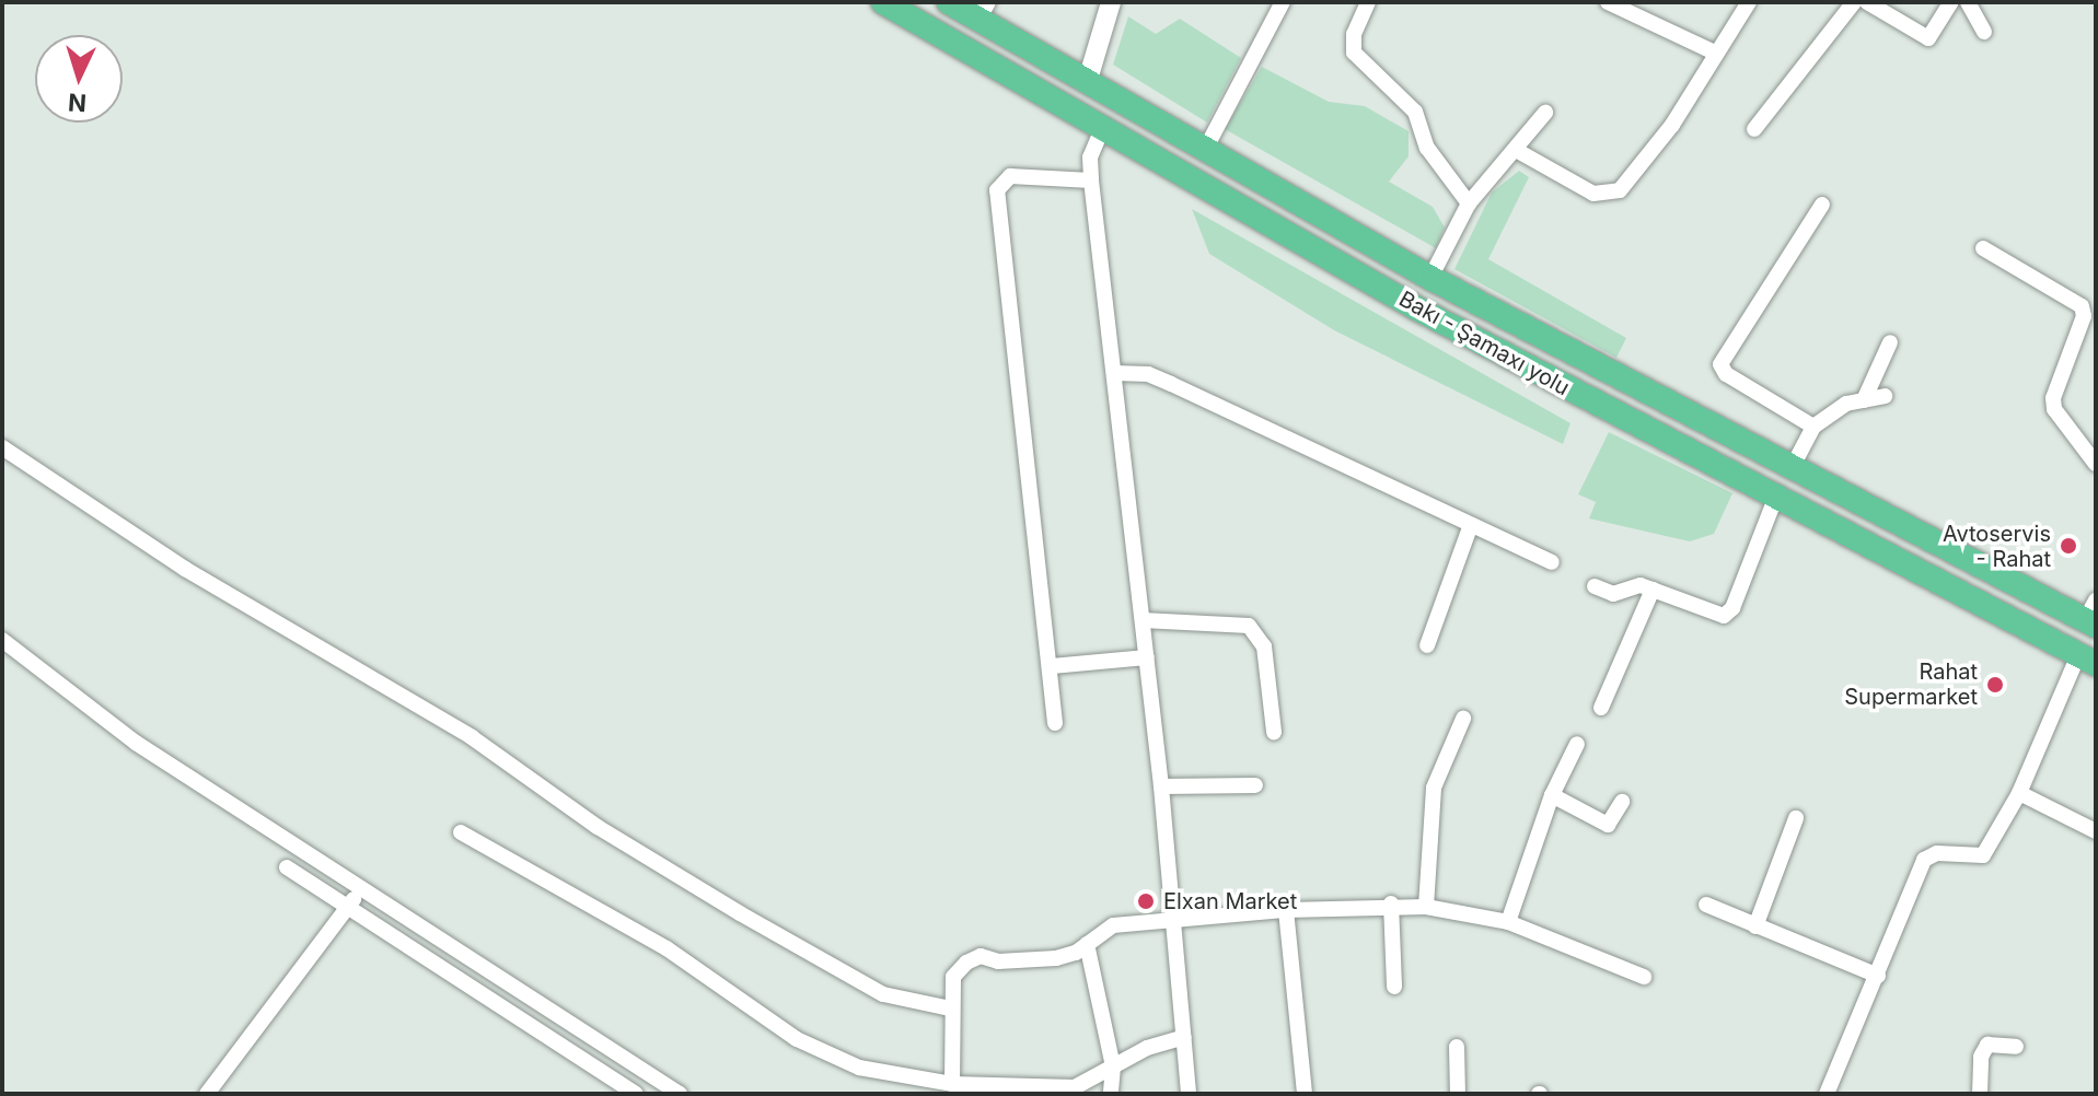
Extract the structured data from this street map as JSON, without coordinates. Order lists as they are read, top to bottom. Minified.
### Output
{"streets":{"highway":["Bakı - Şamaxı yolu"]},"places":["Avtoservis - Rahat","Rahat Supermarket","Elxan Market"],"north":"bottom"}
